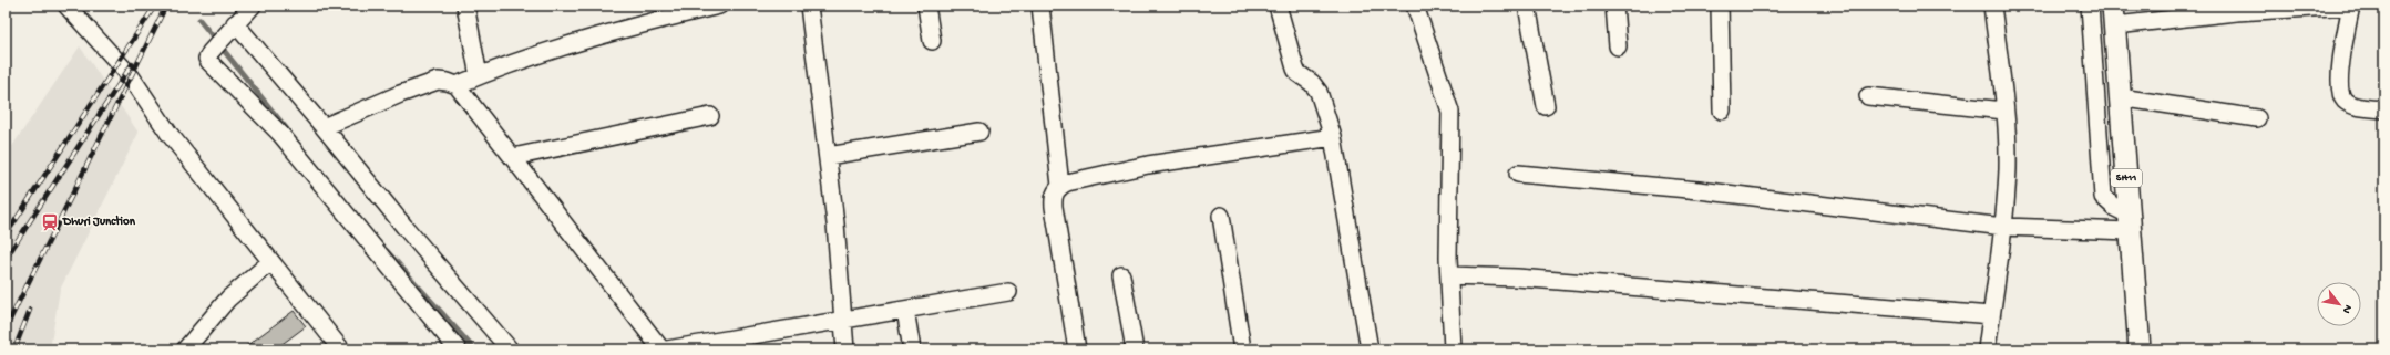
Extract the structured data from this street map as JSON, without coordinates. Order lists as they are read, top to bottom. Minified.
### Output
{"streets":{"main road":["SH11"]},"places":{"station":["Dhuri Junction"]},"north":"bottom right"}
